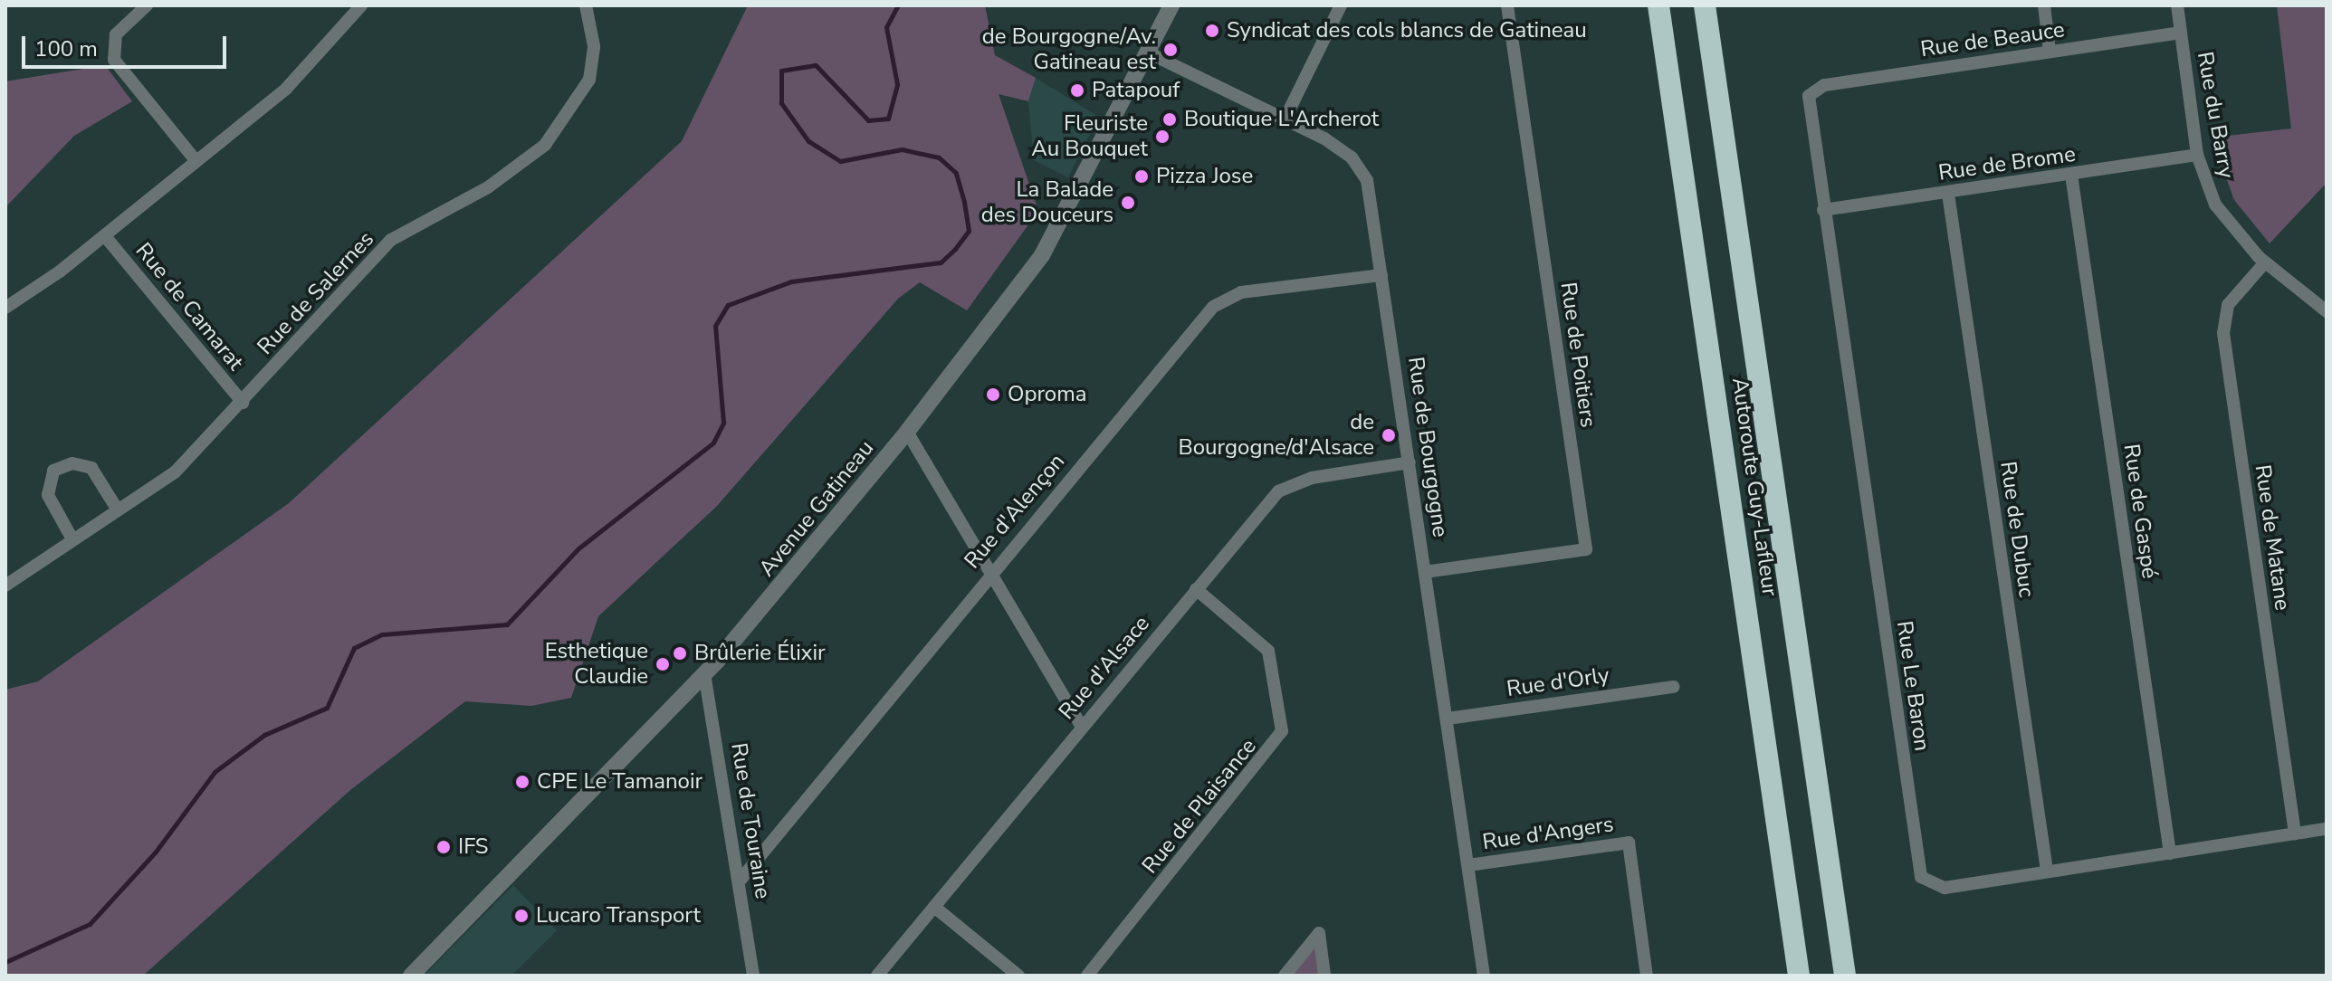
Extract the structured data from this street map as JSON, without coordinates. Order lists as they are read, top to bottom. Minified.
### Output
{"streets":{"highway":["Autoroute Guy-Lafleur"],"street":["Rue de Beauce","Rue du Barry","Rue de Brome","Rue de Salernes","Rue de Camarat","Rue de Poitiers","Rue de Bourgogne","Avenue Gatineau","Rue d'Alençon","Rue de Gaspé","Rue de Dubuc","Rue de Matane","Rue d'Alsace","Rue d'Orly","Rue Le Baron","Rue de Plaisance","Rue de Touraine","Rue d'Angers"]},"crossings":[["Rue de Beauce","Rue du Barry"],["Rue de Beauce","Rue Le Baron"],["Rue du Barry","Rue de Brome"],["Rue du Barry","Rue de Matane"],["Rue de Brome","Rue de Gaspé"],["Rue de Brome","Rue de Dubuc"],["Rue de Brome","Rue Le Baron"],["Rue de Salernes","Rue de Camarat"],["Rue de Poitiers","Rue de Bourgogne"],["Rue de Bourgogne","Avenue Gatineau"],["Rue de Bourgogne","Rue d'Alençon"],["Rue de Bourgogne","Rue d'Alsace"],["Rue de Bourgogne","Rue d'Orly"],["Rue de Bourgogne","Rue d'Angers"],["Avenue Gatineau","Rue de Touraine"],["Rue d'Alençon","Rue de Touraine"],["Rue de Gaspé","Rue Le Baron"],["Rue de Dubuc","Rue Le Baron"],["Rue de Matane","Rue Le Baron"],["Rue d'Alsace","Rue de Plaisance"]],"places":["Syndicat des cols blancs de Gatineau","de Bourgogne/Av. Gatineau est","Patapouf","Boutique L'Archerot","Fleuriste Au Bouquet","Pizza Jose","La Balade des Douceurs","Oproma","de Bourgogne/d'Alsace","Brûlerie Élixir","Esthetique Claudie","CPE Le Tamanoir","IFS","Lucaro Transport"],"scale_bar":"100 m"}
